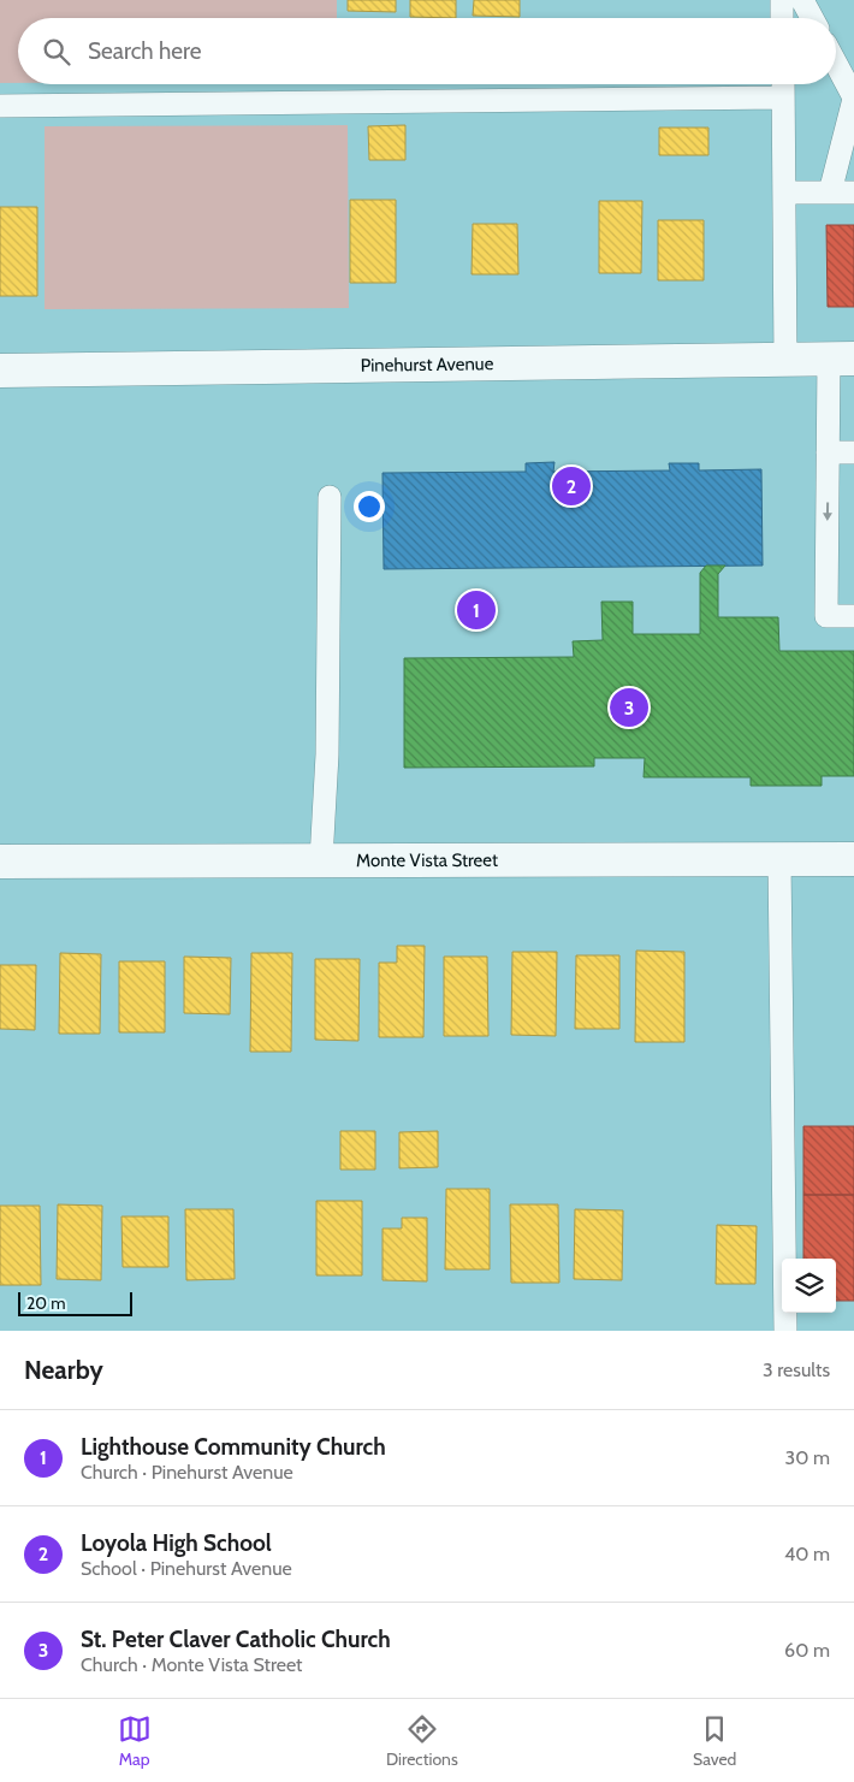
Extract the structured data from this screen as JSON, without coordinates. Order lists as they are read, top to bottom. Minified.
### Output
{"streets":{"street":["Pinehurst Avenue","Monte Vista Street"]},"scale_bar":"20 m","page":{"search":"Search here","pins":["2","1","3"],"scale":"20 m","heading":["Nearby","3 results"],"list":[{"mark":"1","name":"Lighthouse Community Church","note":"Church · Pinehurst Avenue","value":"30 m"},{"mark":"2","name":"Loyola High School","note":"School · Pinehurst Avenue","value":"40 m"},{"mark":"3","name":"St. Peter Claver Catholic Church","note":"Church · Monte Vista Street","value":"60 m"}],"nav":["Map","Directions","Saved"]}}
